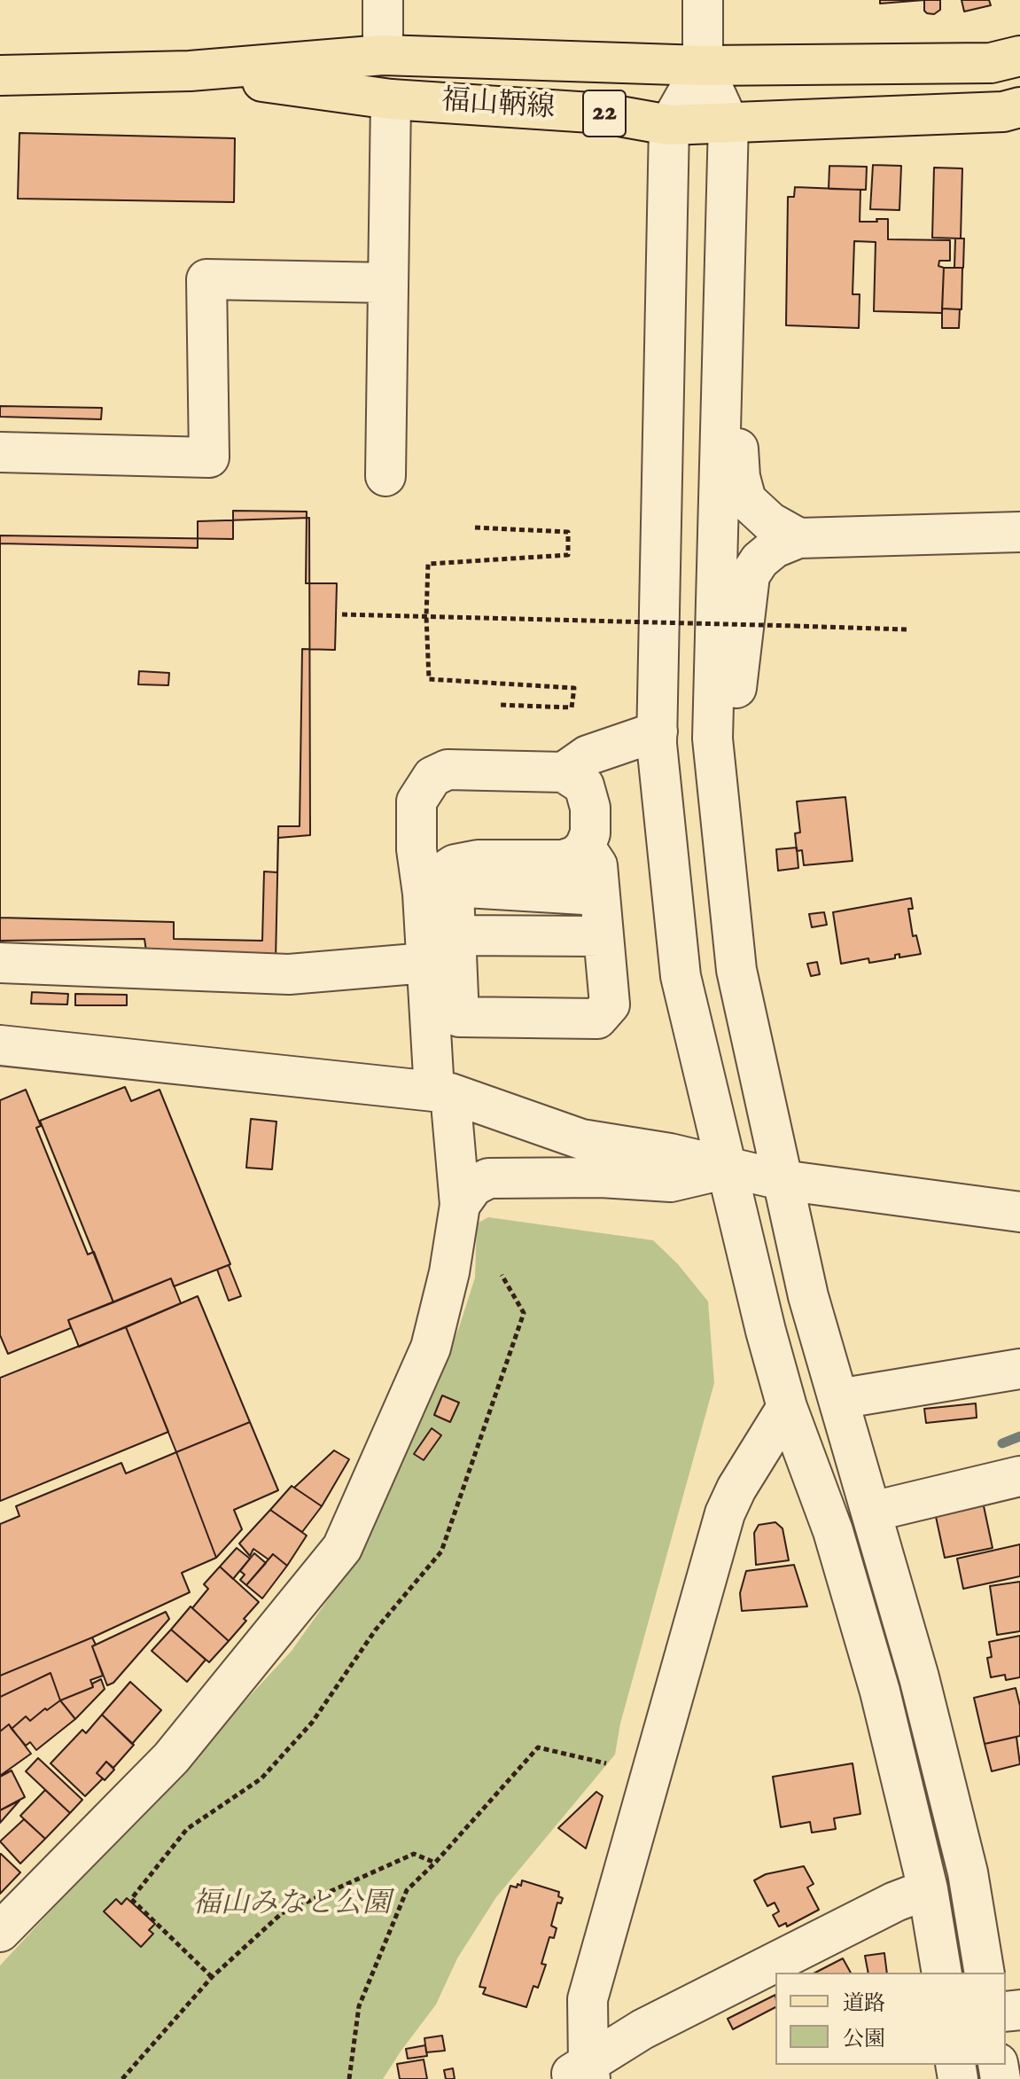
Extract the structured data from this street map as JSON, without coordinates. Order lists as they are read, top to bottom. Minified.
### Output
{"streets":{"main road":["福山鞆線","22"]},"parks":["福山みなと公園"],"legend":["道路","公園"]}
